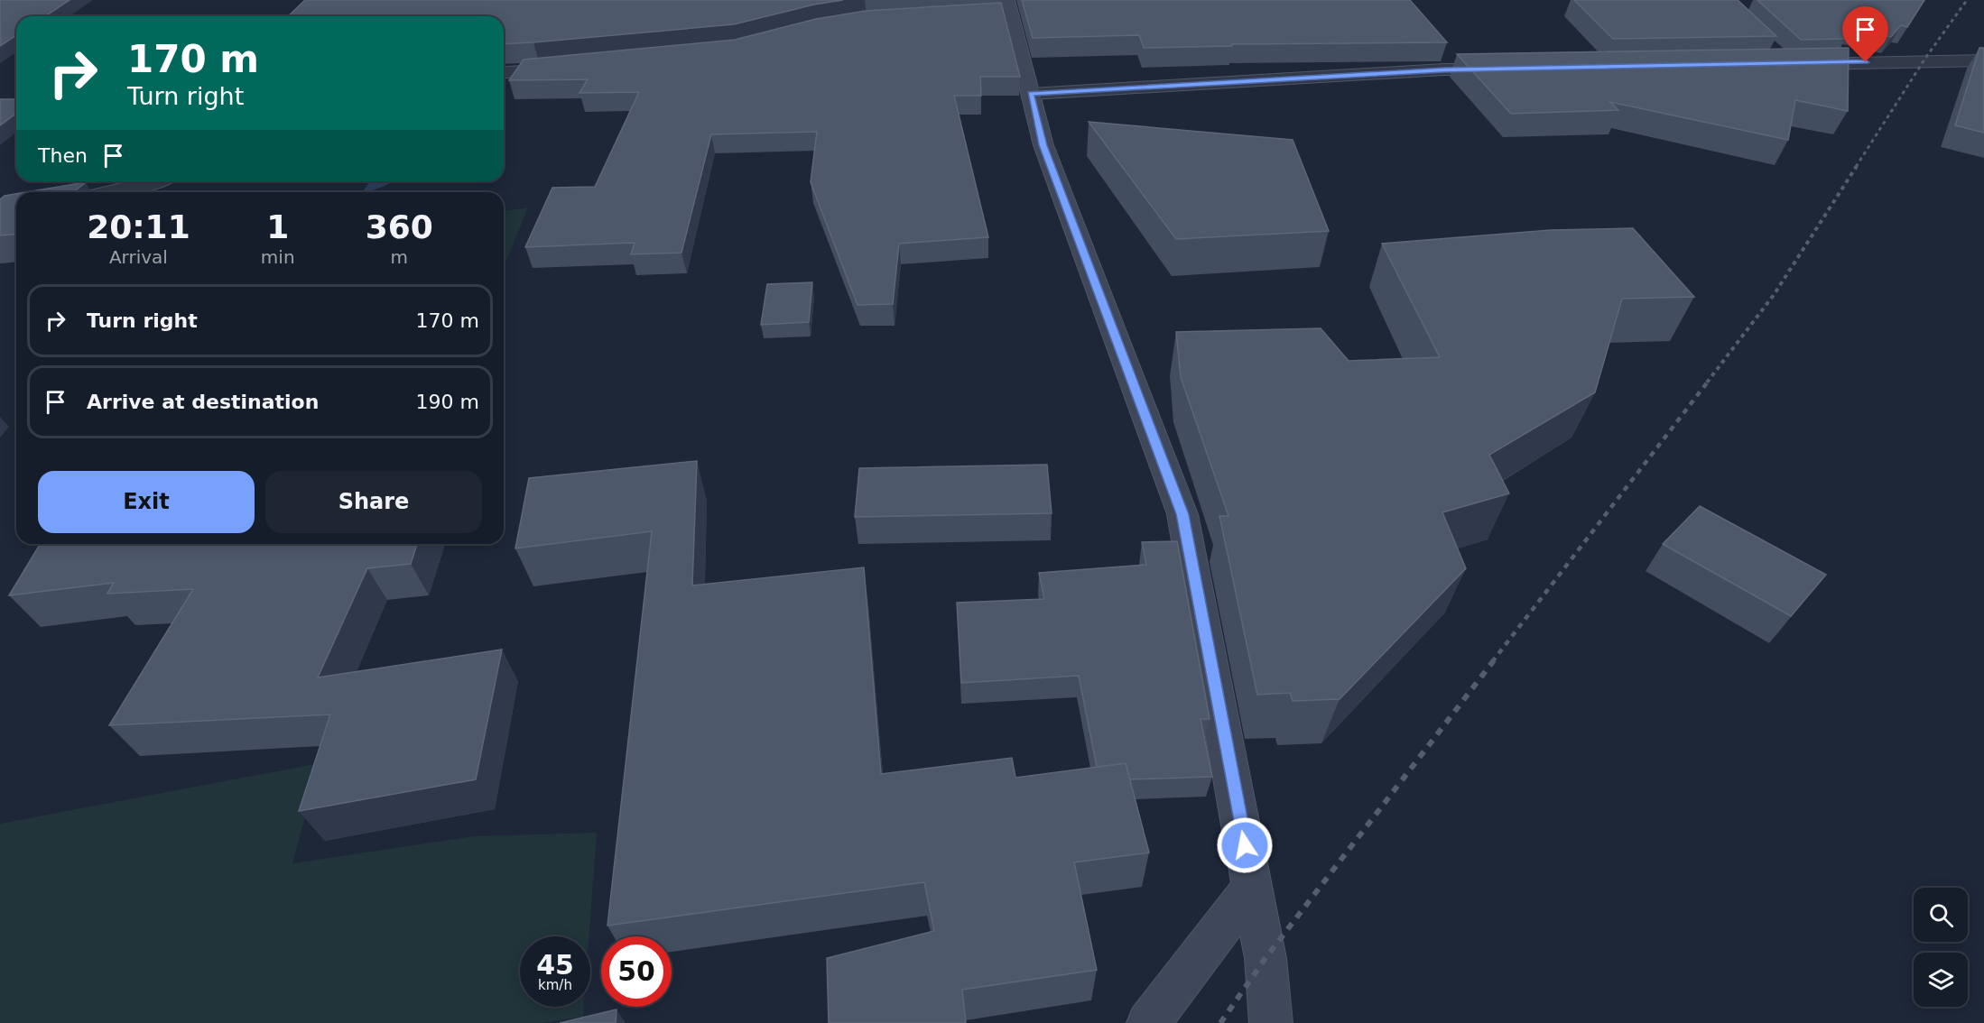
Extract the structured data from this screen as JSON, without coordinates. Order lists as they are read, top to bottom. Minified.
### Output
{"page":{"turn":["170 m","Turn right"],"then":"Then","eta":["20:11","Arrival","1","min","360","m"],"list":[{"name":"Turn right","value":"170 m"},{"name":"Arrive at destination","value":"190 m"}],"buttons":["Exit","Share"],"speed":"45 km/h","limit":"50"}}
